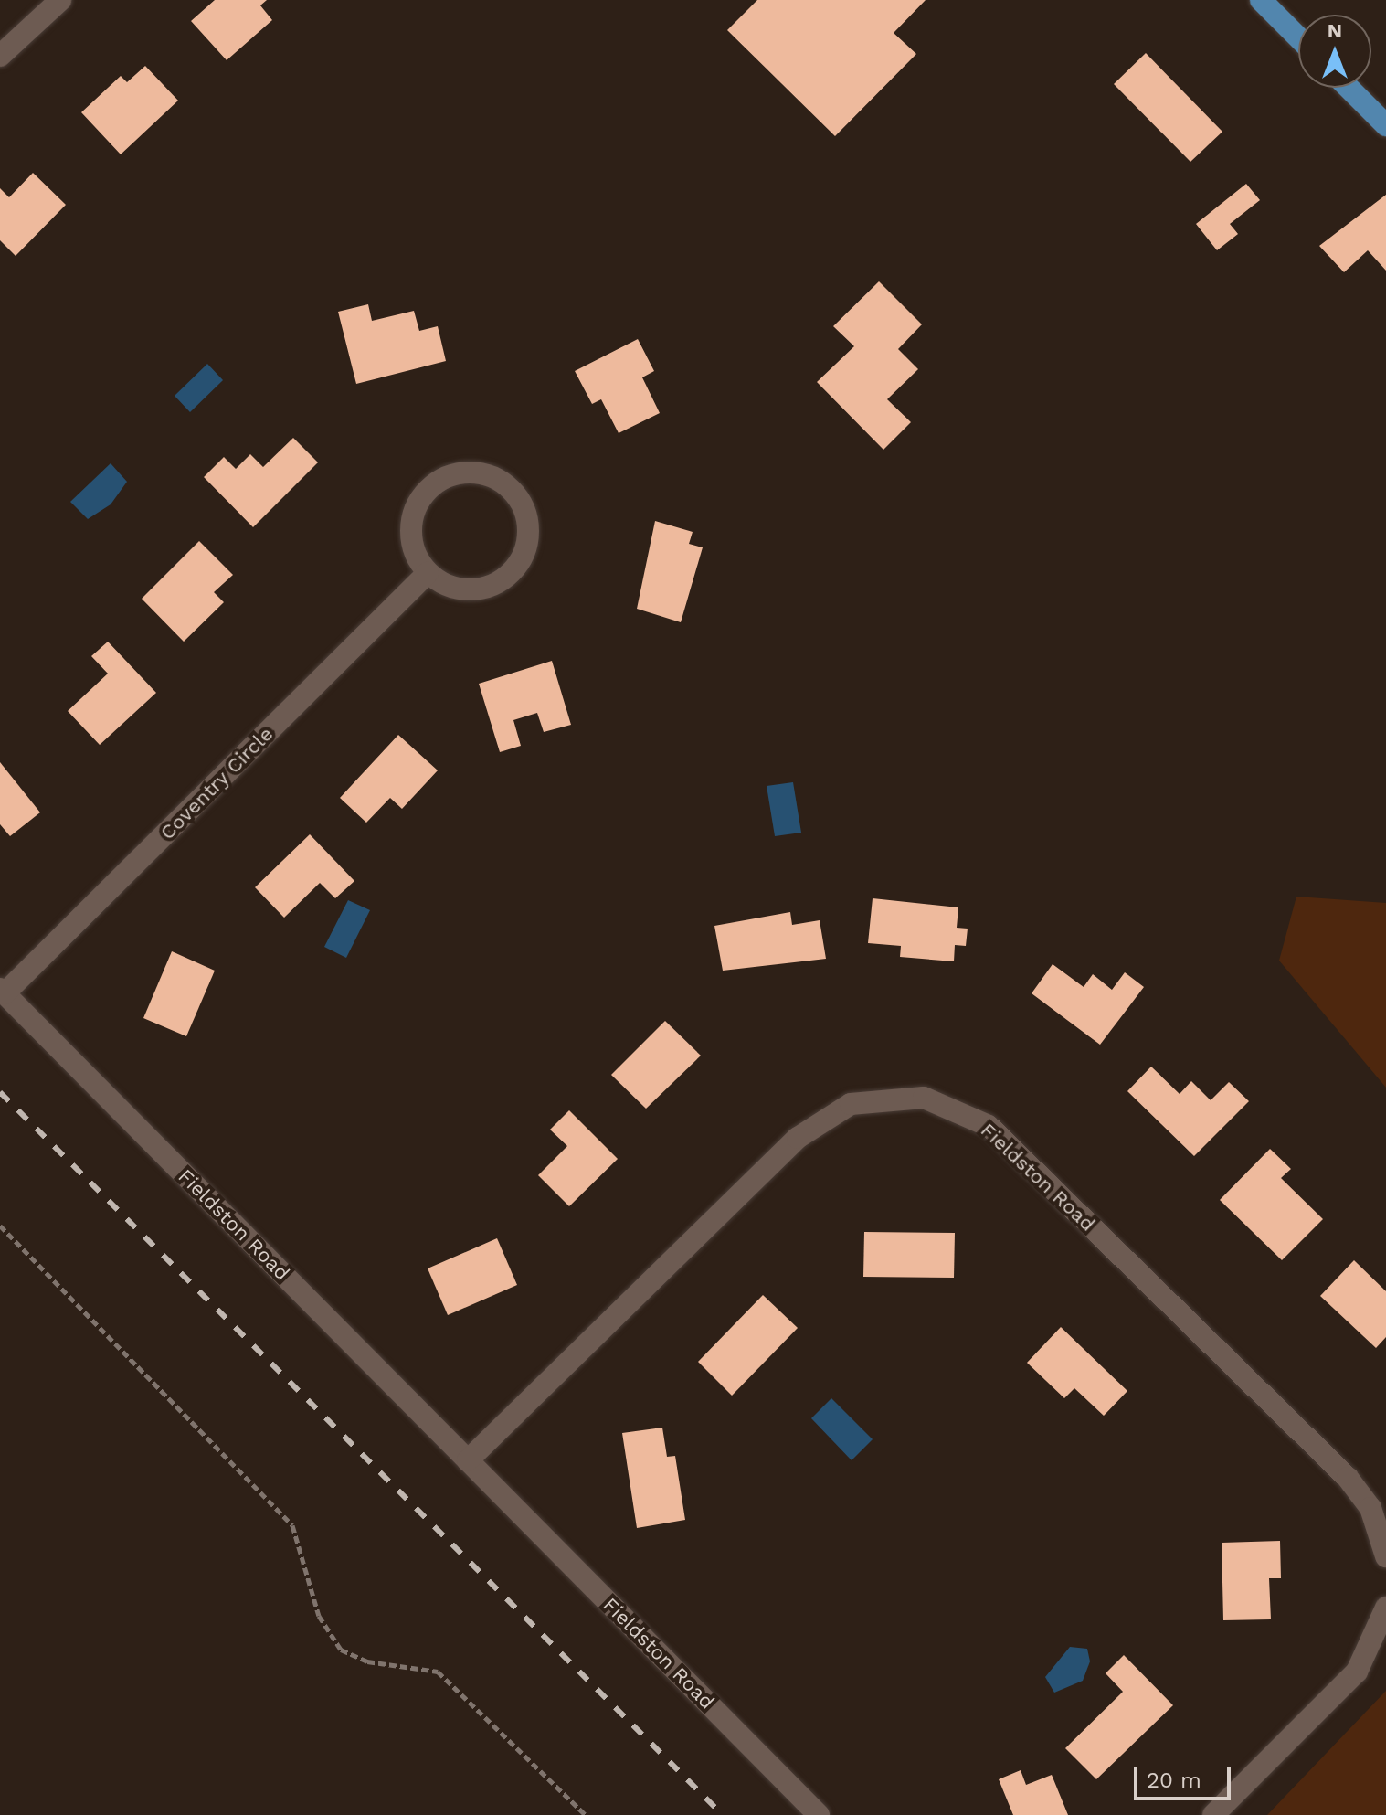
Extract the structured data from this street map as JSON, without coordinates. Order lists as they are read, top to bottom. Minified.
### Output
{"streets":{"street":["Coventry Circle","Fieldston Road"]},"crossings":[["Coventry Circle","Fieldston Road"]],"scale_bar":"20 m","north":"top"}
